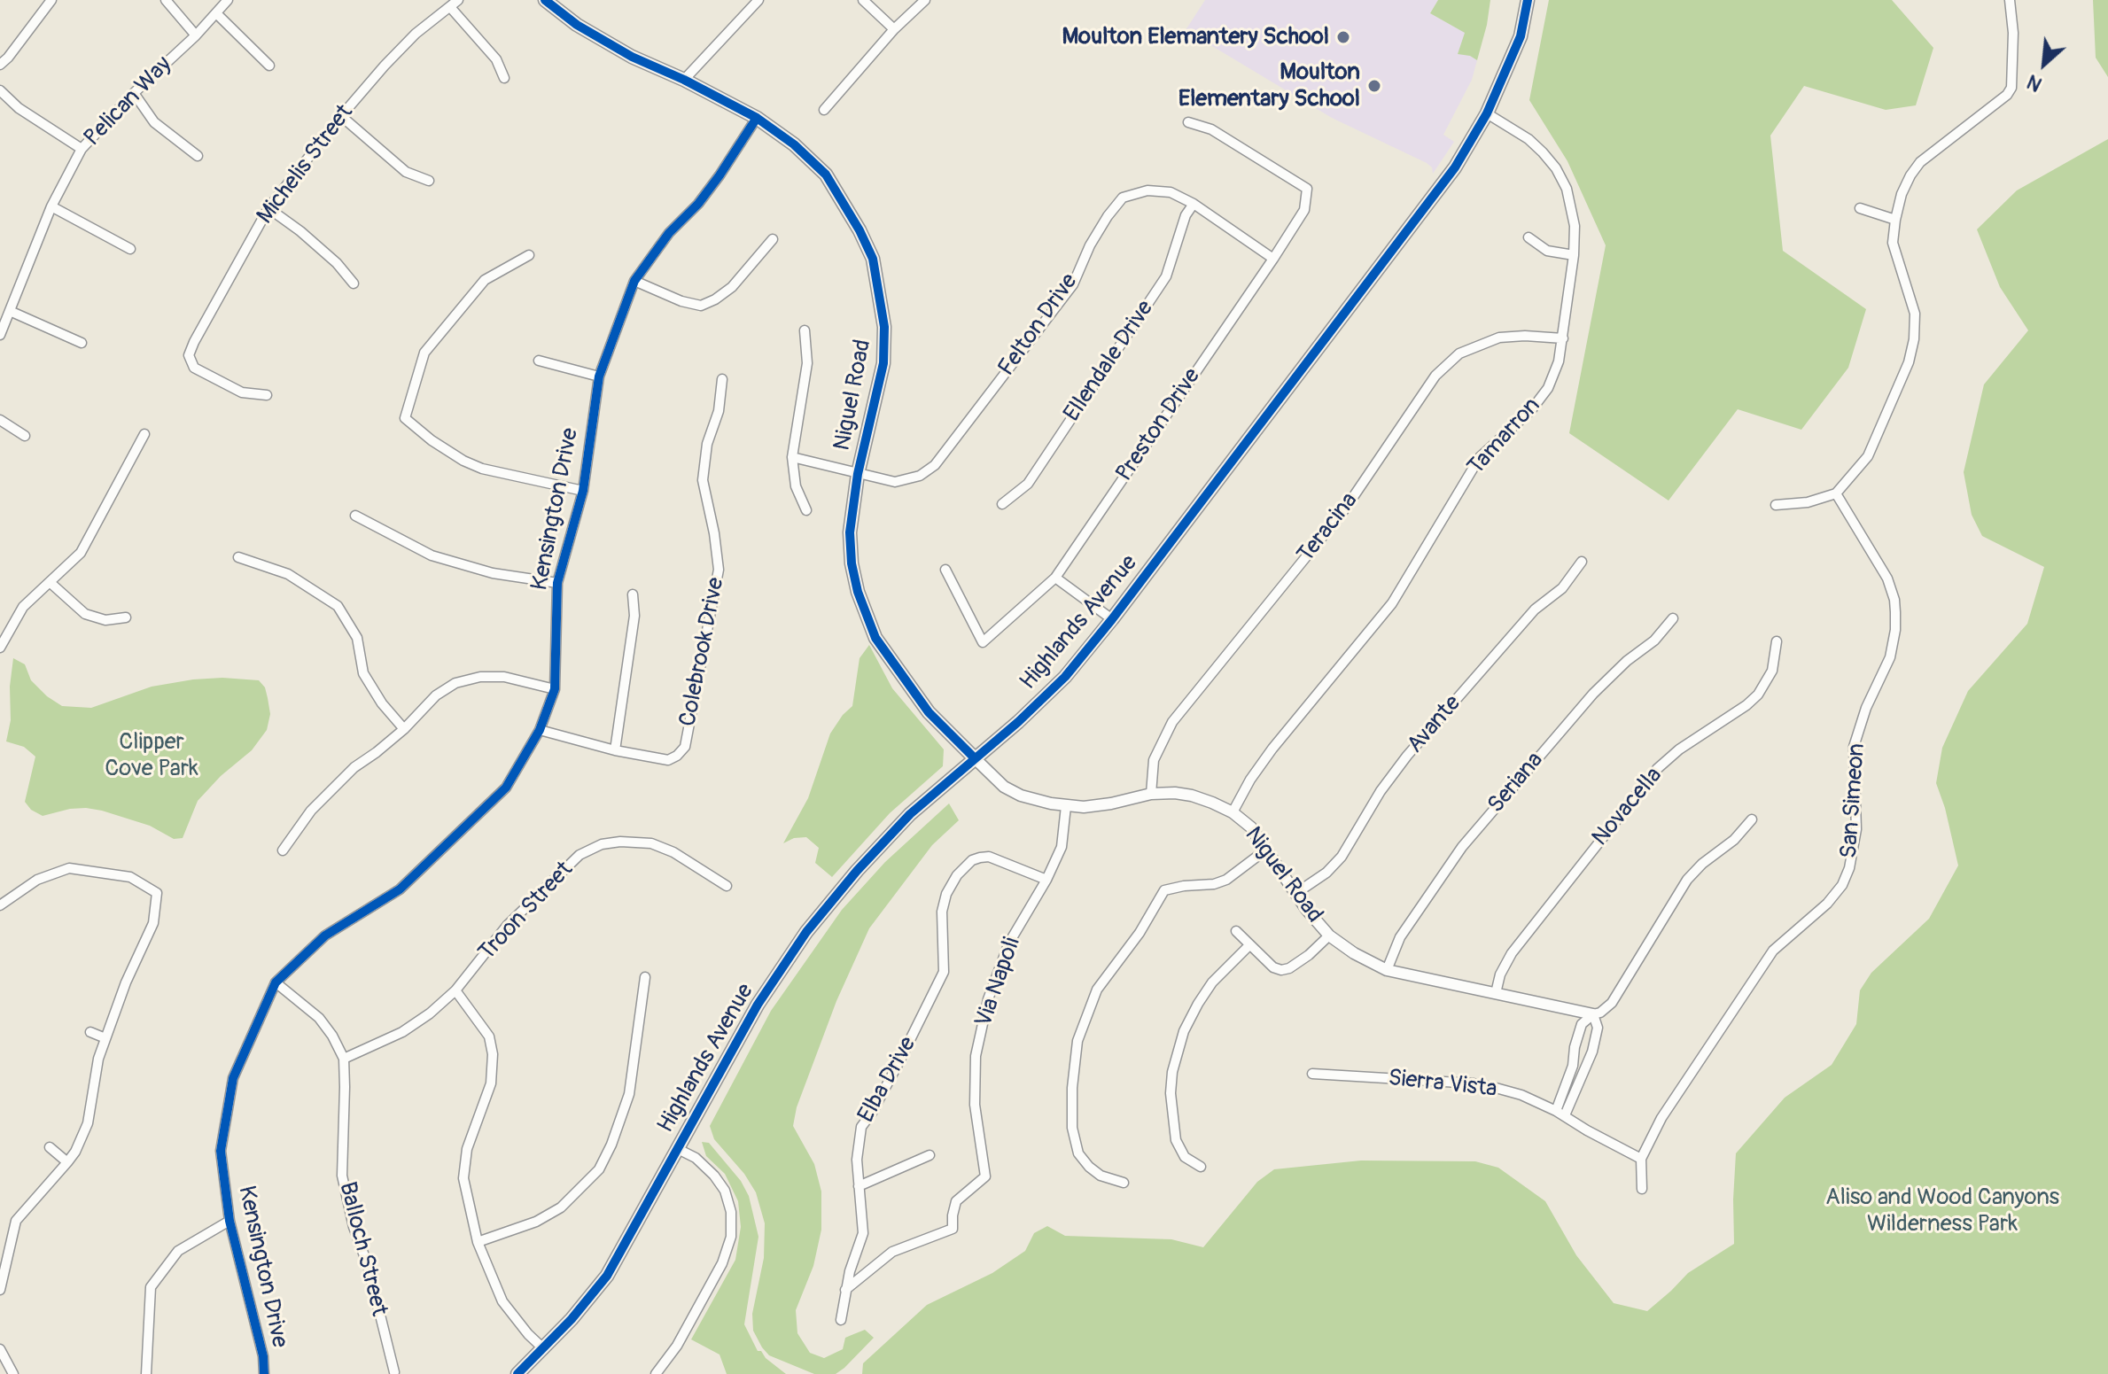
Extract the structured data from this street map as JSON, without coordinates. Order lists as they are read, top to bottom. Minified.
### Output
{"streets":{"main road":["Niguel Road","Highlands Avenue"],"street":["Pelican Way","Michelis Street","Felton Drive","Ellendale Drive","Preston Drive","Tamarron","Kensington Drive","Teracina","Colebrook Drive","Avante","Seriana","San Simeon","Novacella","Troon Street","Via Napoli","Elba Drive","Sierra Vista","Balloch Street"]},"crossings":[["Felton Drive","Ellendale Drive"],["Felton Drive","Niguel Road"],["Felton Drive","Preston Drive"],["Niguel Road","Tamarron"],["Niguel Road","Kensington Drive"],["Niguel Road","Teracina"],["Niguel Road","Highlands Avenue"],["Niguel Road","Avante"],["Niguel Road","Seriana"],["Niguel Road","Novacella"],["Niguel Road","Via Napoli"],["Tamarron","Teracina"],["Tamarron","Highlands Avenue"],["Kensington Drive","Balloch Street"],["San Simeon","Sierra Vista"],["Troon Street","Balloch Street"],["Via Napoli","Elba Drive"]],"parks":["Clipper Cove Park","Aliso and Wood Canyons Wilderness Park"],"places":["Moulton Elemantery School","Moulton Elementary School"],"north":"bottom left"}
